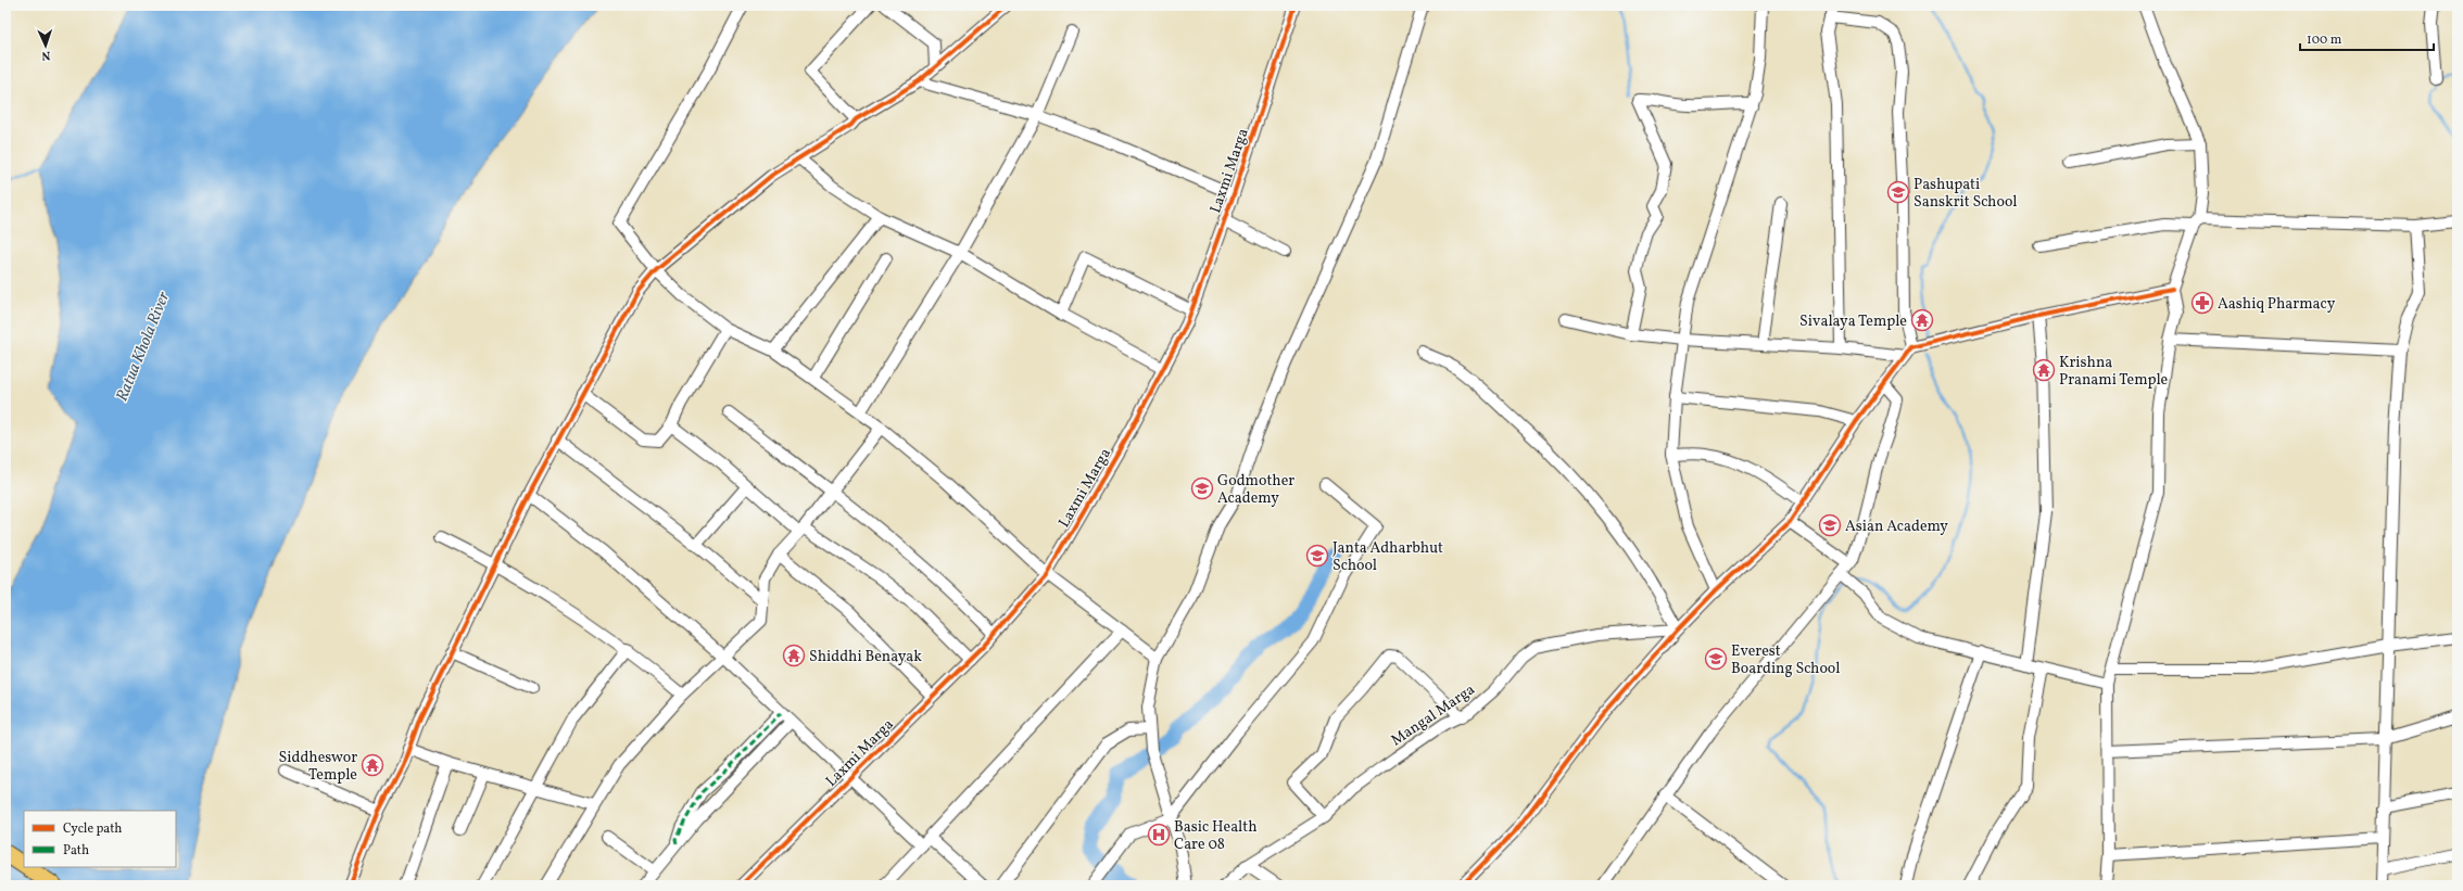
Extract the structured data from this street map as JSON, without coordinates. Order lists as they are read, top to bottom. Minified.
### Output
{"streets":{"street":["Laxmi Marga","Mangal Marga"]},"water":["Ratua Khola River"],"places":{"school or university":["Pashupati Sanskrit School","Godmother Academy","Asian Academy","Janta Adharbhut School","Everest Boarding School"],"pharmacy":["Aashiq Pharmacy"],"temple":["Sivalaya Temple","Krishna Pranami Temple","Shiddhi Benayak","Siddheswor Temple"],"hospital":["Basic Health Care 08"]},"legend":["Cycle path","Path"],"scale_bar":"100 m","north":"bottom"}
